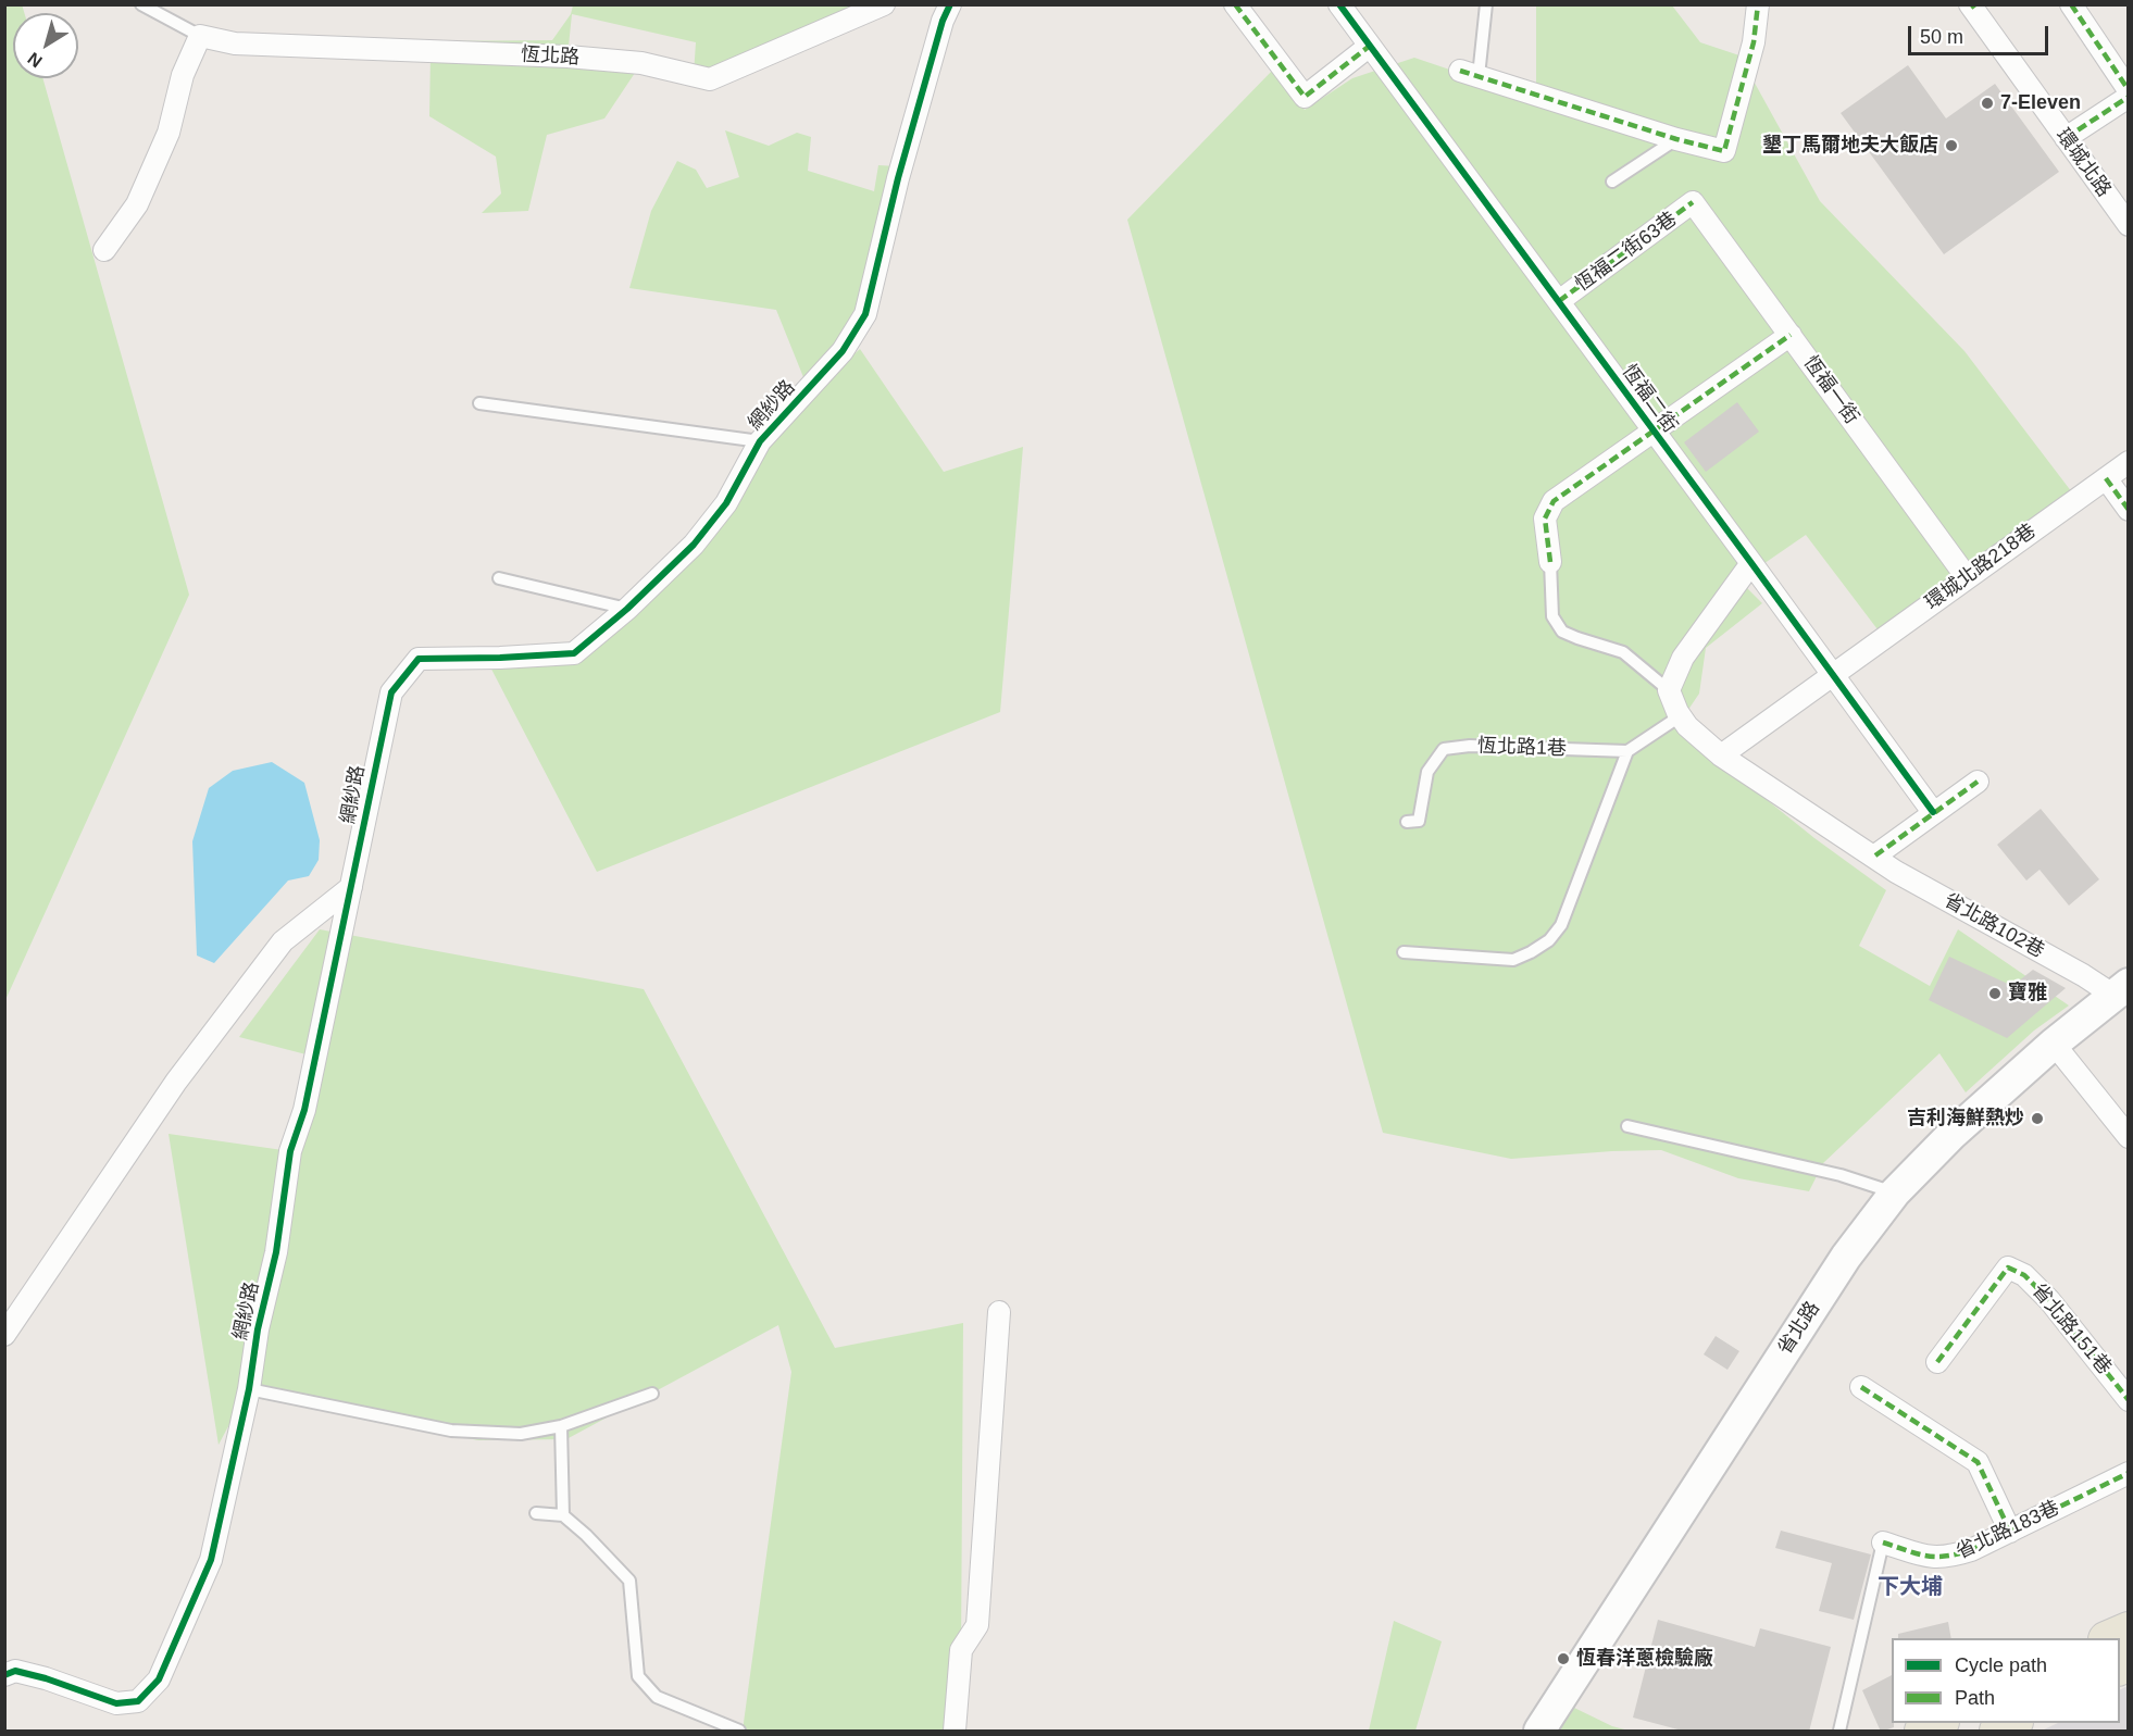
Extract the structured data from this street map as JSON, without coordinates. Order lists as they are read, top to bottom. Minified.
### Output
{"streets":{"main road":["省北路"],"street":["恆北路","環城北路","恆福二街63巷","恆福一街","恆福二街","網紗路","環城北路218巷","省北路102巷","省北路151巷","省北路183巷"],"lane":["恆北路1巷"]},"crossings":[["恆福二街63巷","恆福一街"],["恆福二街63巷","恆福二街"],["恆福一街","環城北路218巷"],["恆福二街","環城北路218巷"],["省北路102巷","省北路"]],"districts":["下大埔"],"places":["7-Eleven","墾丁馬爾地夫大飯店","寶雅","吉利海鮮熱炒","恆春洋蔥檢驗廠"],"legend":["Cycle path","Path"],"scale_bar":"50 m","north":"bottom left"}
